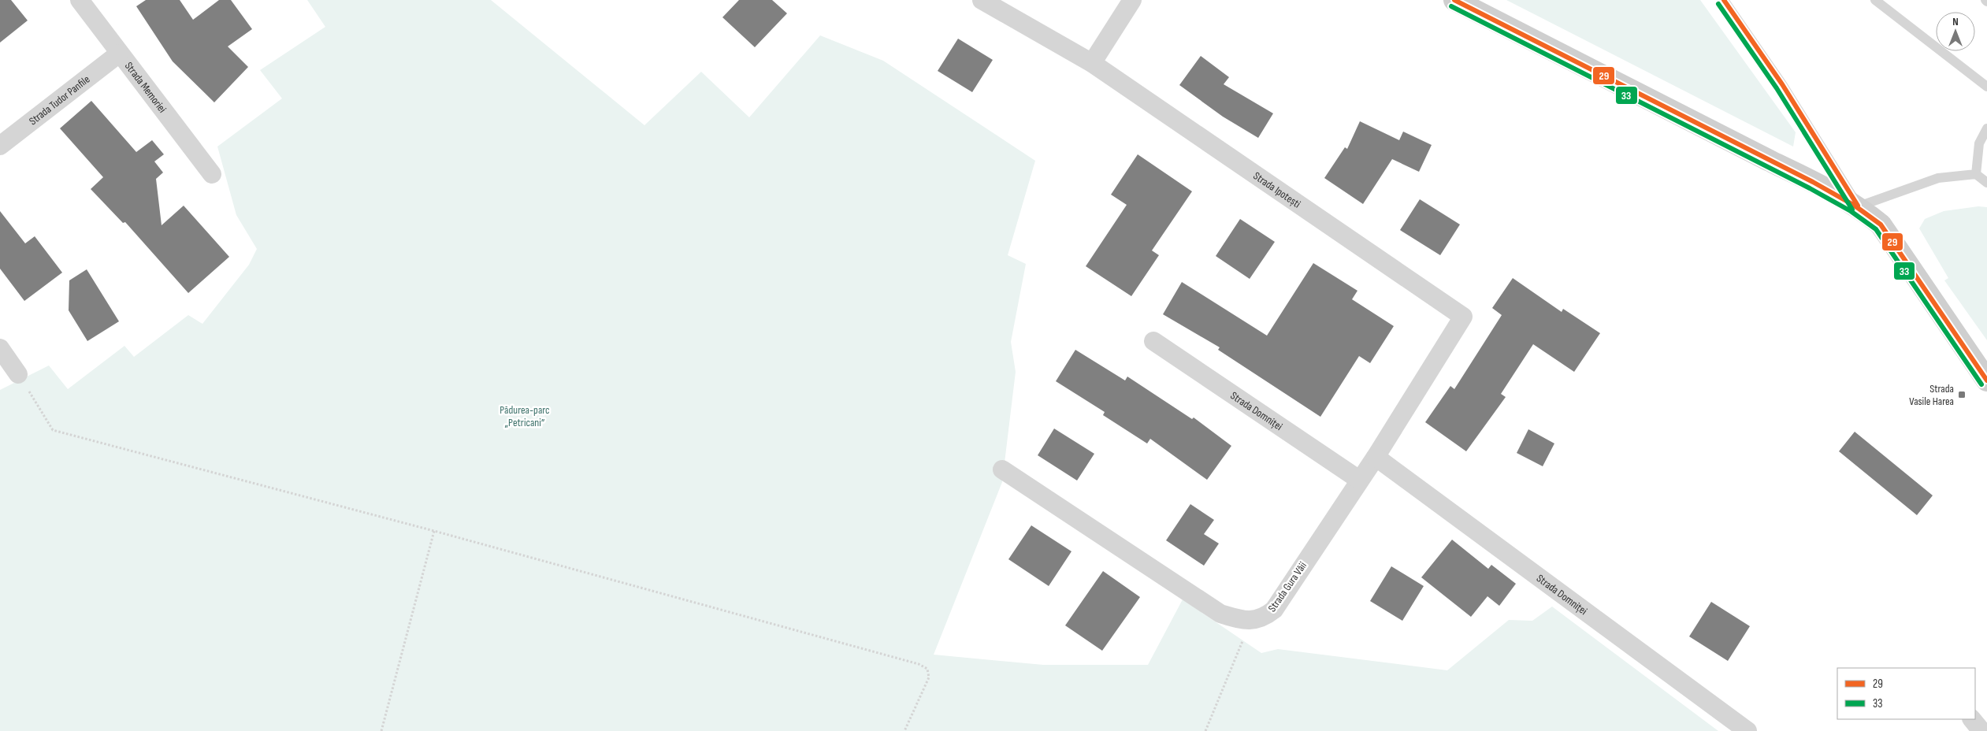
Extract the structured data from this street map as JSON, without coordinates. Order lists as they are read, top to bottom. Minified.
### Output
{"streets":{"street":["Strada Memoriei","Strada Tudor Panfile","Strada Ipotești","Strada Domniței","Strada Gura Văii"]},"crossings":[["Strada Memoriei","Strada Tudor Panfile"],["Strada Ipotești","Strada Gura Văii"],["Strada Domniței","Strada Gura Văii"]],"parks":["Pădurea-parc „Petricani”"],"places":{"transit":["Strada Vasile Harea"]},"lines":["transit line 29","transit line 33"],"legend":["29","33"],"north":"top"}
